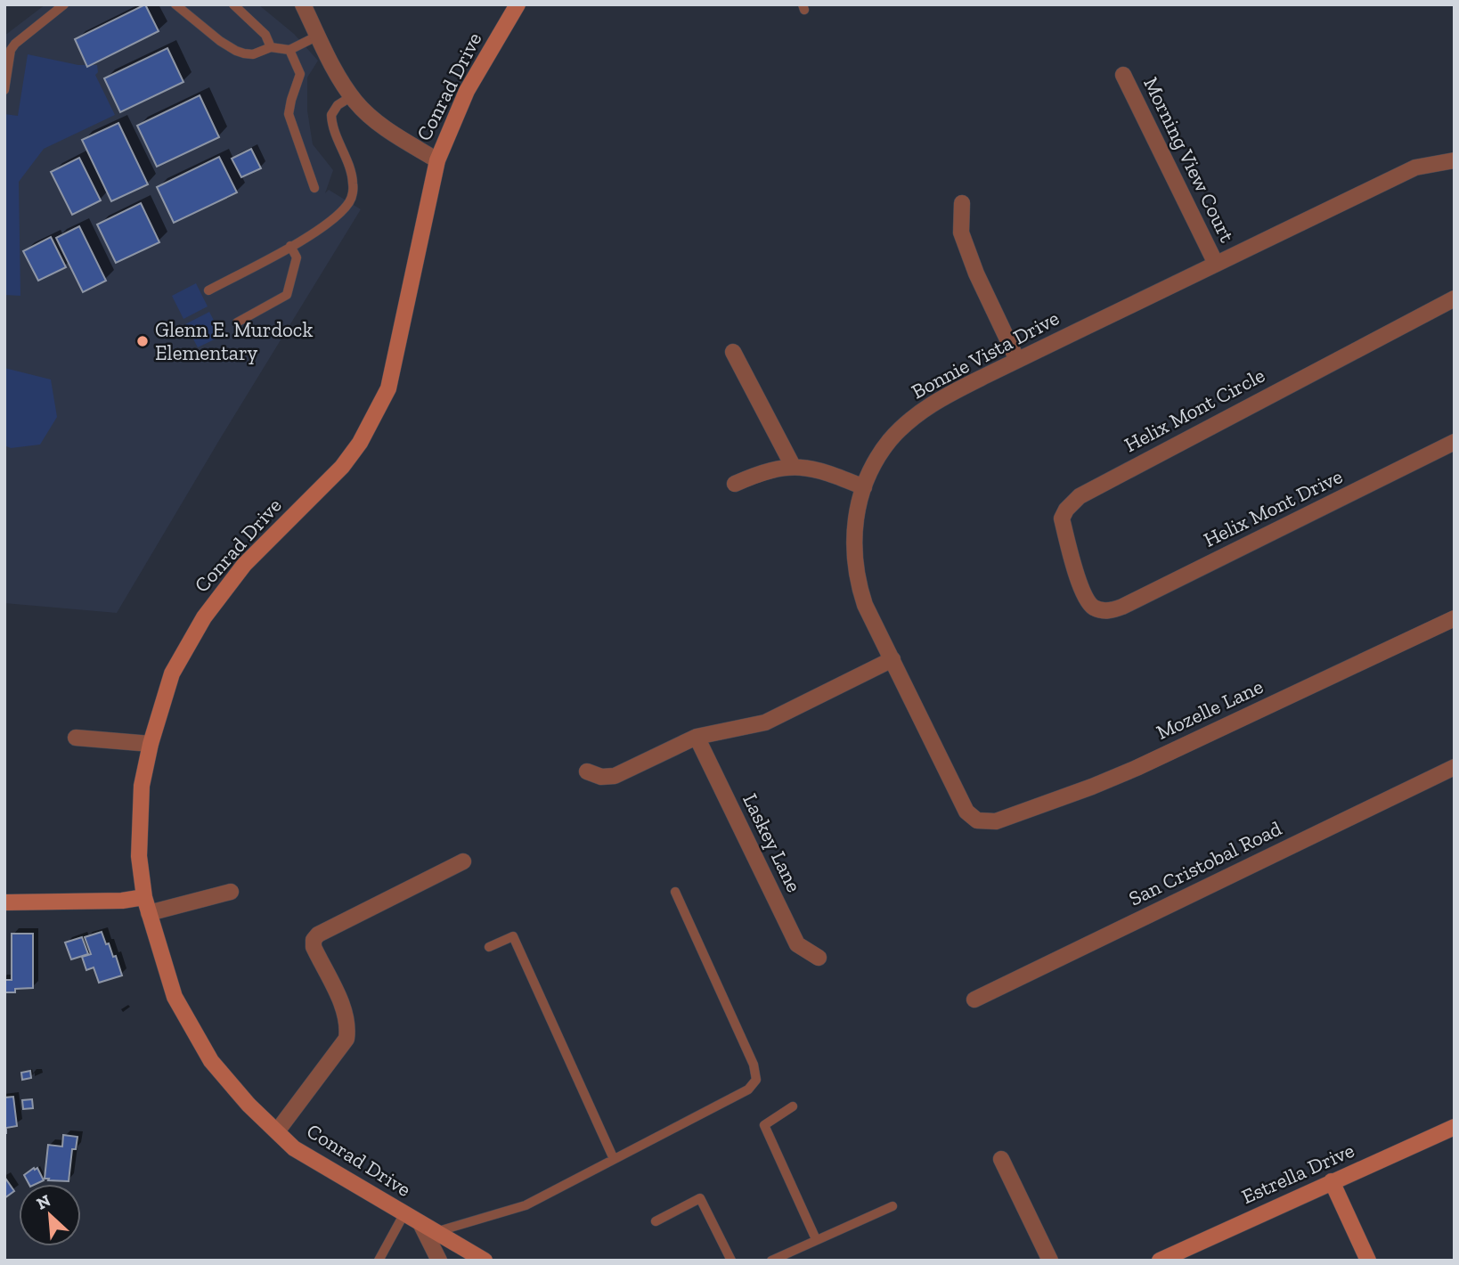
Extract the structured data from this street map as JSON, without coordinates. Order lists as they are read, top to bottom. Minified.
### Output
{"streets":{"street":["Conrad Drive","Morning View Court","Bonnie Vista Drive","Helix Mont Circle","Helix Mont Drive","Mozelle Lane","Laskey Lane","San Cristobal Road","Estrella Drive"]},"crossings":[["Morning View Court","Bonnie Vista Drive"],["Bonnie Vista Drive","Mozelle Lane"],["Helix Mont Circle","Helix Mont Drive"]],"places":["Glenn E. Murdock Elementary"],"north":"top left"}
